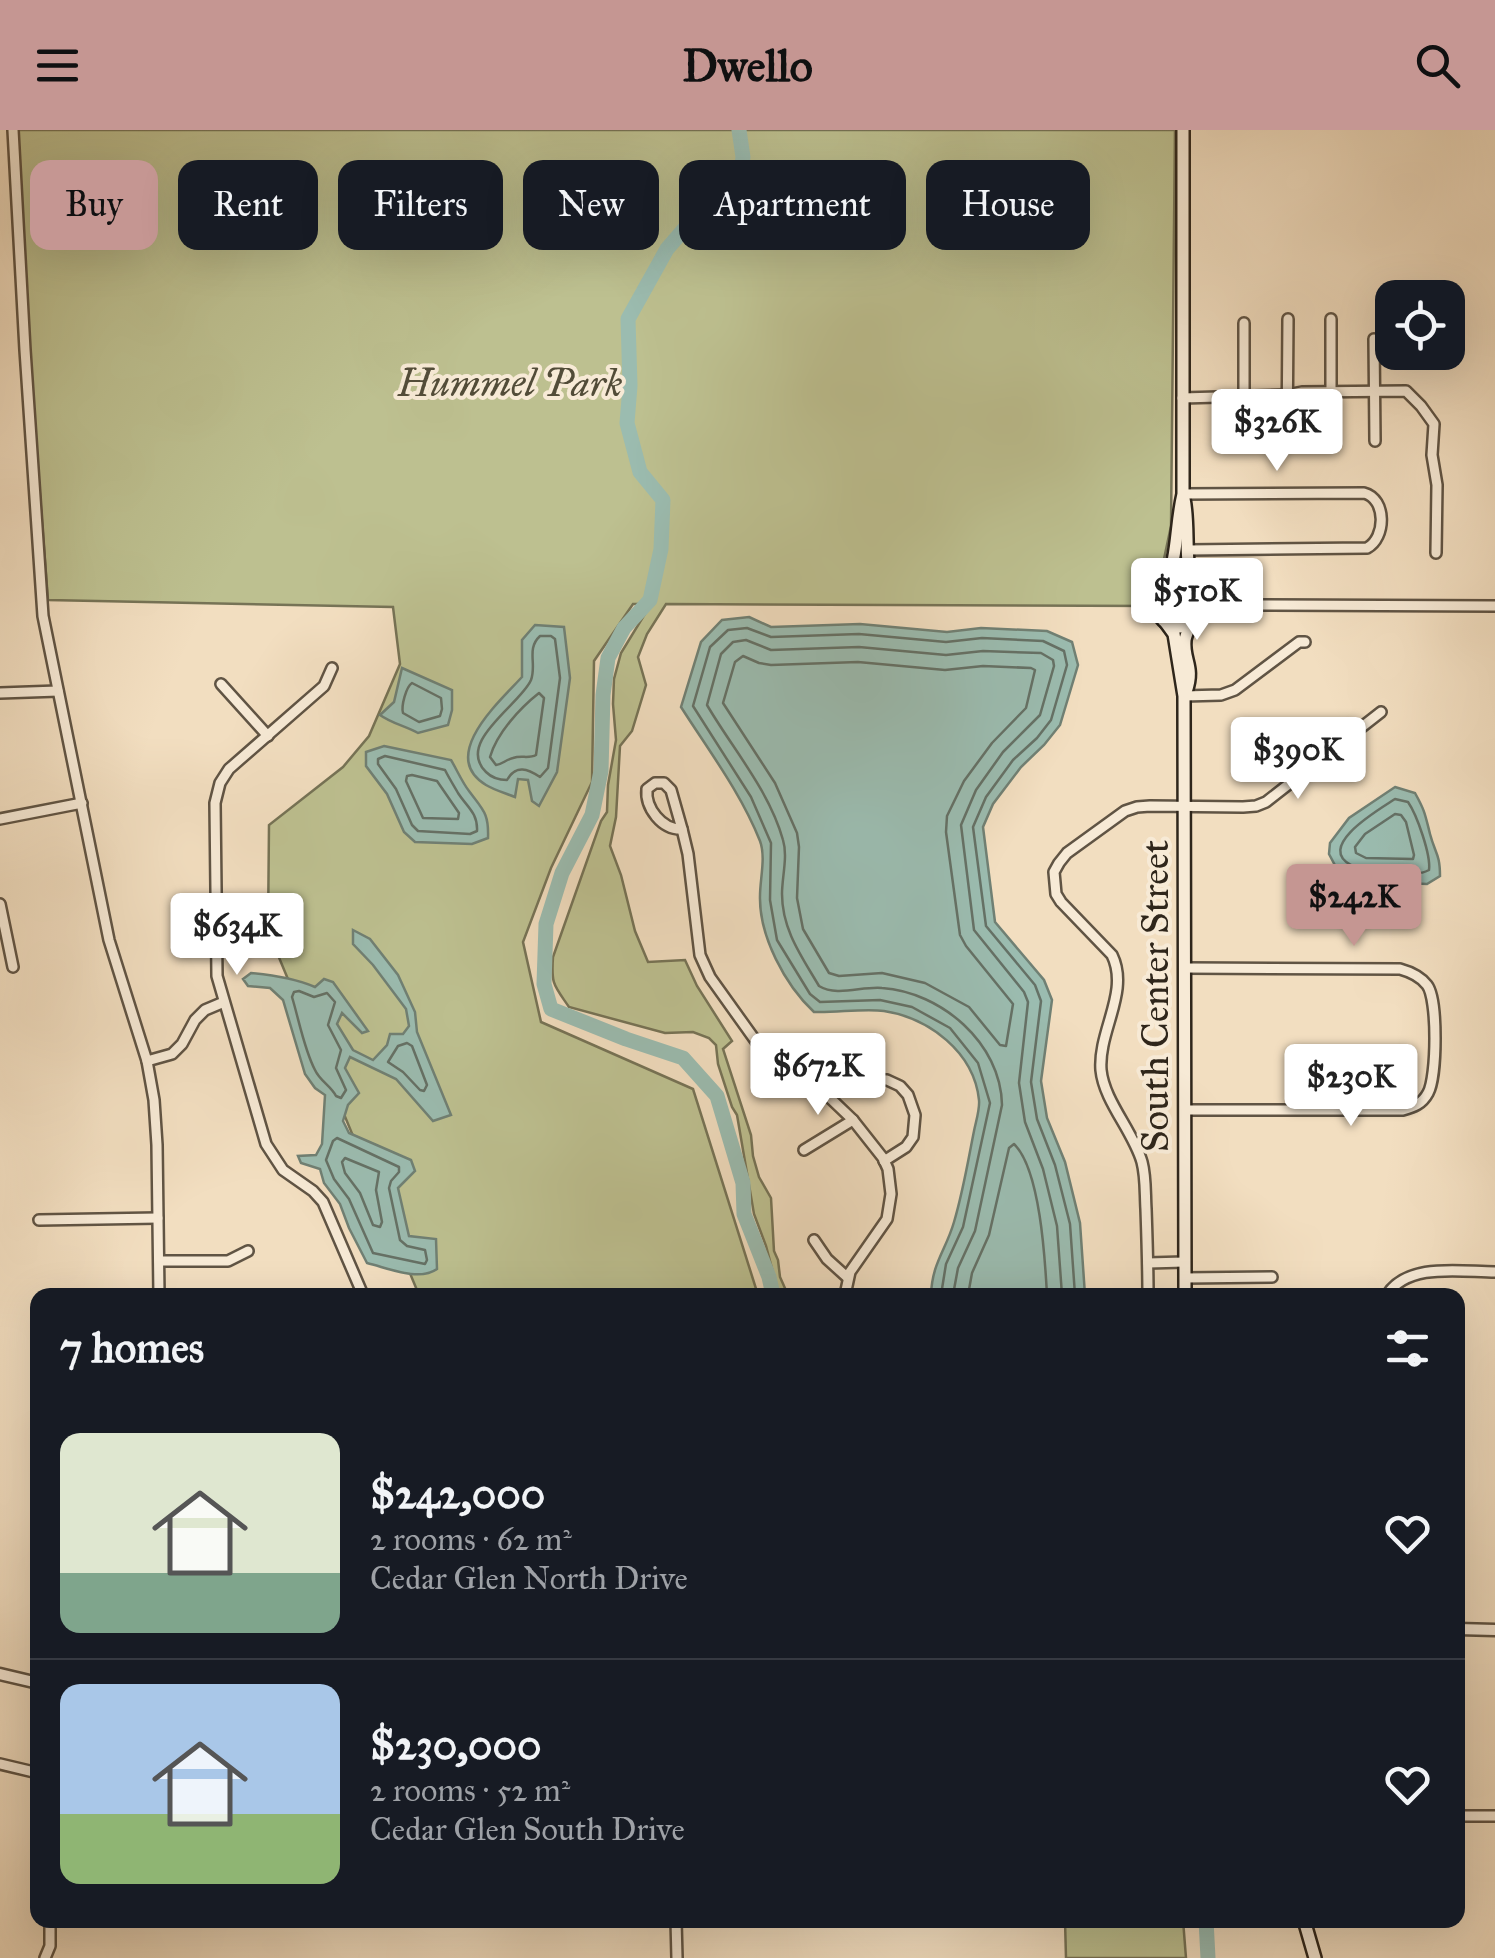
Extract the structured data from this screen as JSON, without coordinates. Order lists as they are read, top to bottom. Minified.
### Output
{"streets":{"main road":["South Center Street"]},"parks":["Hummel Park"],"page":{"header":"Dwello","chip":["Buy","Rent","Filters","New","Apartment","House"],"price":["$326K","$510K","$390K","$242K","$634K","$672K","$230K"],"heading":"7 homes","list":[{"name":"$242,000","note":"2 rooms · 62 m² · Cedar Glen North Drive"},{"name":"$230,000","note":"2 rooms · 52 m² · Cedar Glen South Drive"}]}}
